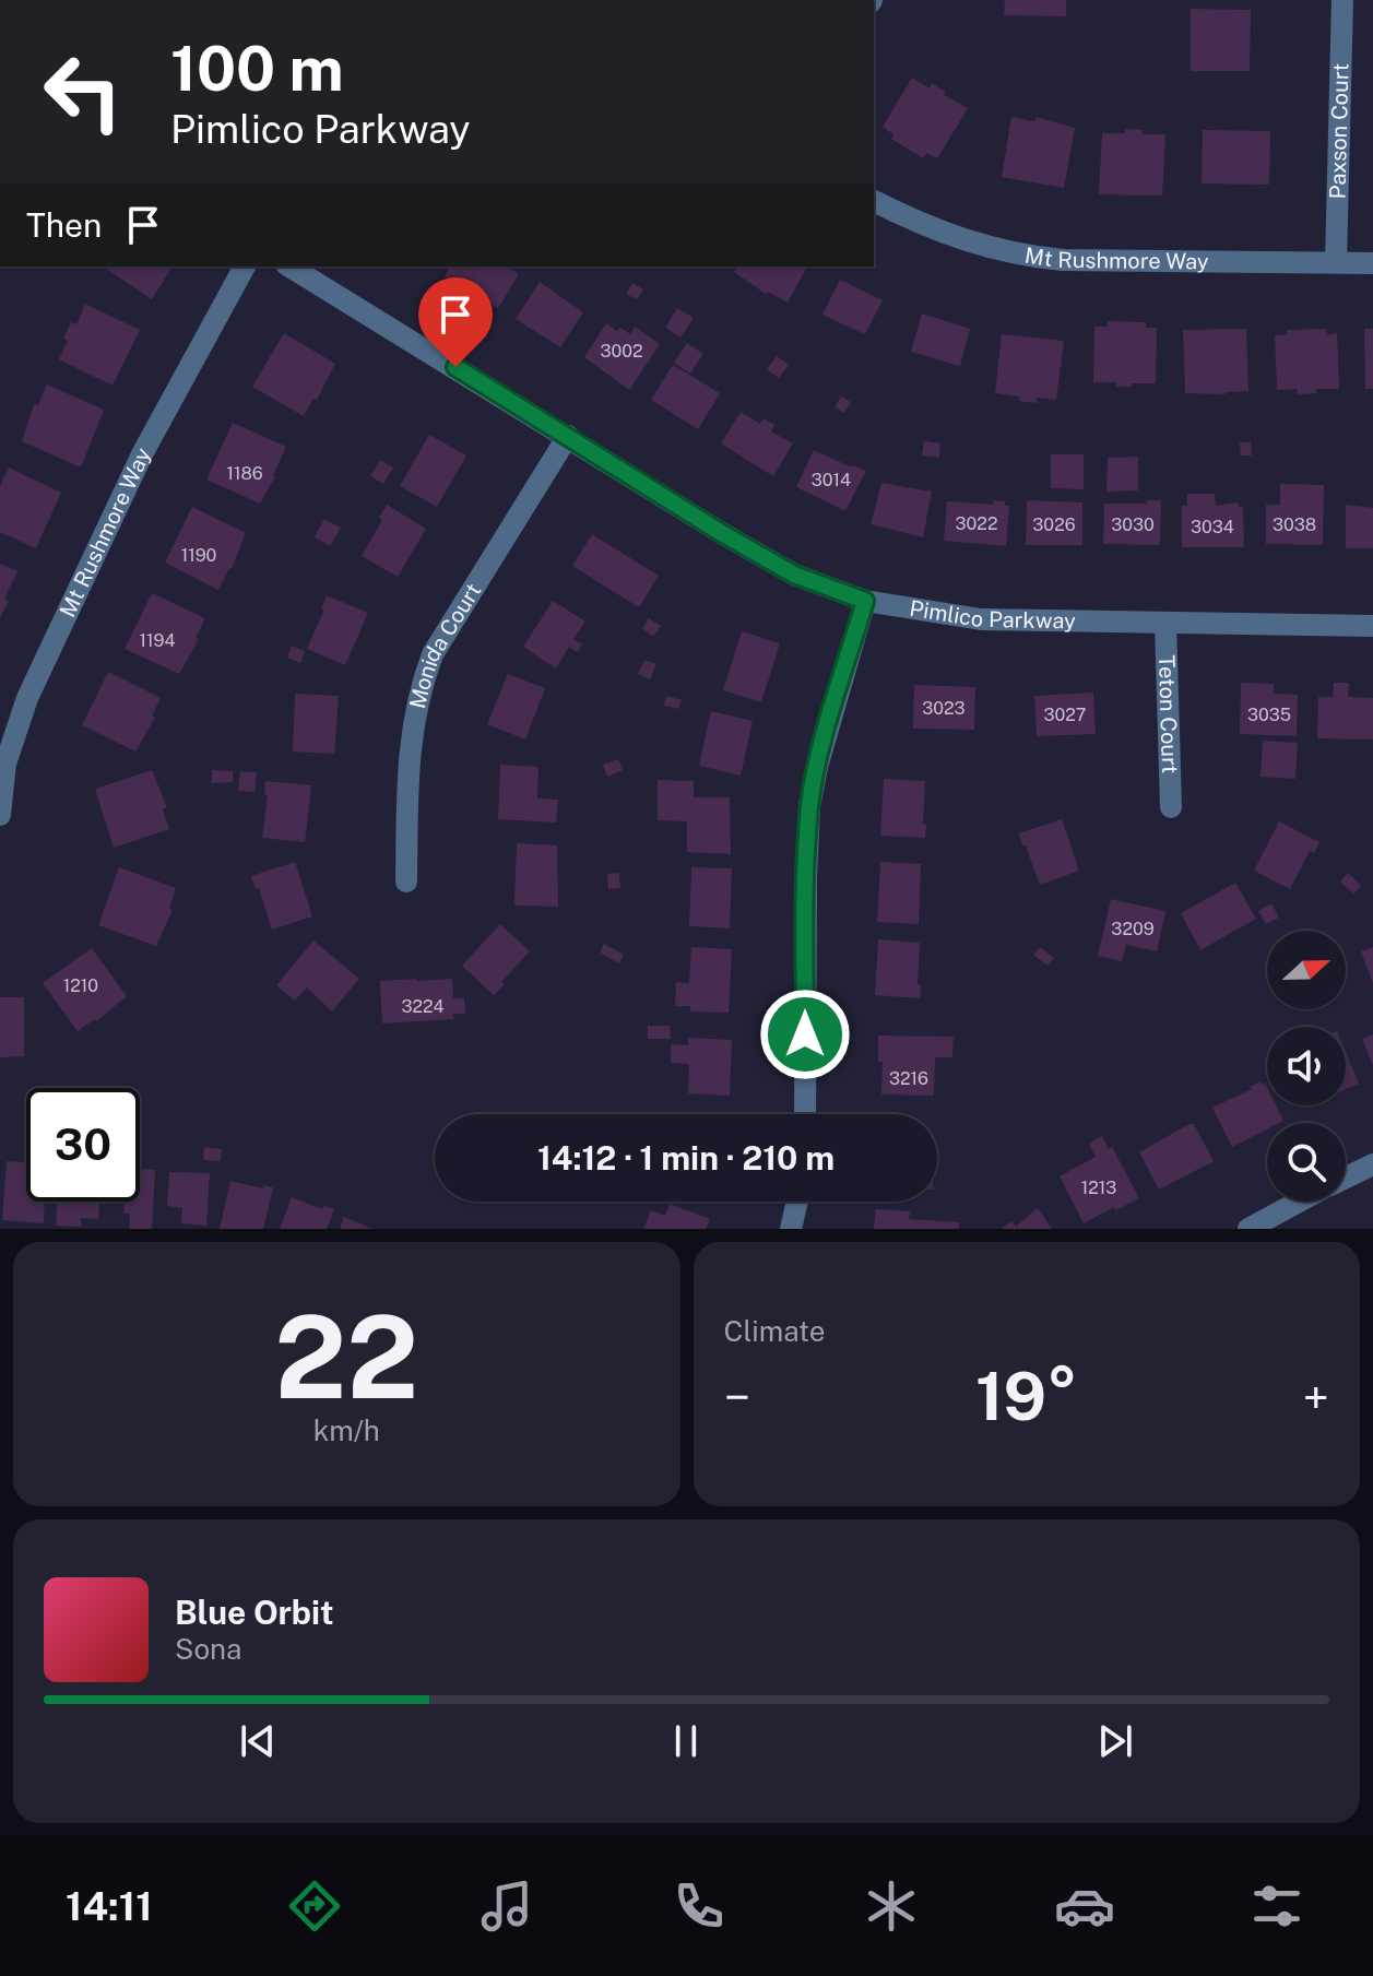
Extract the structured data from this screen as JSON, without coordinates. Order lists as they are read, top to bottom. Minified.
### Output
{"streets":{"street":["Paxson Court","Mt Rushmore Way","Pimlico Parkway","Monida Court","Teton Court"]},"crossings":[["Paxson Court","Mt Rushmore Way"],["Pimlico Parkway","Monida Court"],["Pimlico Parkway","Teton Court"]],"house_numbers":["3002","1186","3014","3022","3026","3030","3038","3034","1190","1194","3023","3027","3035","3209","1210","3224","3216","1213"],"north":"right","page":{"turn":["100 m","Pimlico Parkway"],"then":"Then","limit":"30","trip":"14:12 · 1 min · 210 m","tile":[["22","km/h"],"Climate"],"heat":["−","19°","+"],"song":["Blue Orbit","Sona"],"tabs":"14:11"}}
